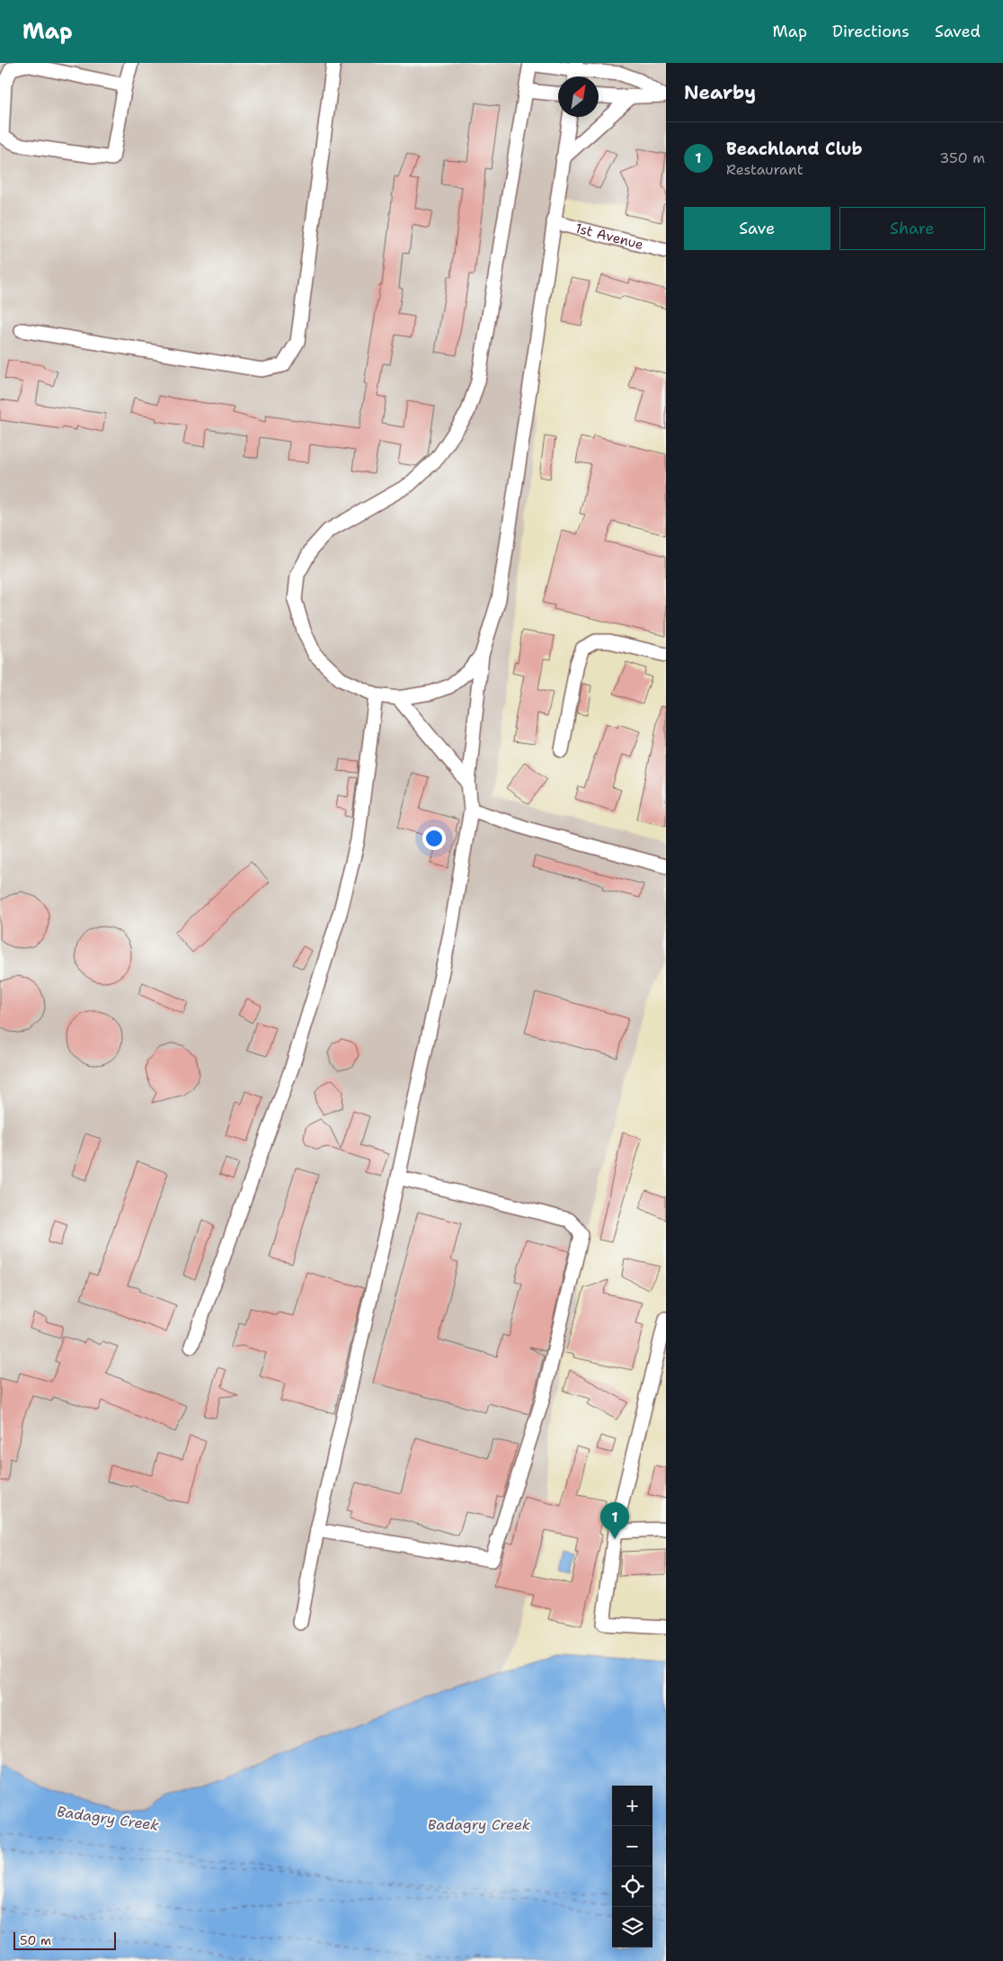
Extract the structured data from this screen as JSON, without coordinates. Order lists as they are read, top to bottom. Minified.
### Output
{"streets":{"street":["1st Avenue"]},"water":["Badagry Creek"],"scale_bar":"50 m","north":"top right","page":{"header":"Map","nav":["Map","Directions","Saved"],"heading":"Nearby","list":[{"mark":"1","name":"Beachland Club","note":"Restaurant","value":"350 m"}],"buttons":["Save","Share"],"pins":"1","map_buttons":["+","−"],"scale":"50 m"}}
